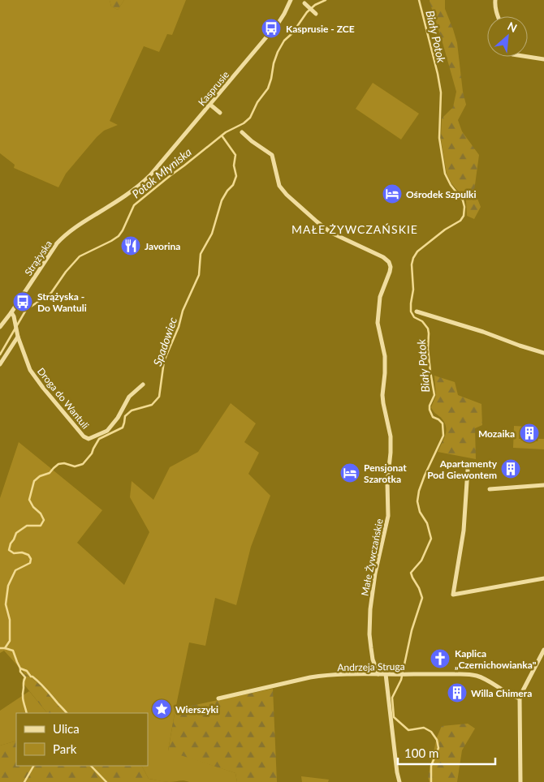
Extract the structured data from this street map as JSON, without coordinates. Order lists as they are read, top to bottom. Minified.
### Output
{"streets":{"street":["Kasprusie","Strążyska","Droga do Wantuli","Małe Żywczańskie","Andrzeja Struga"]},"crossings":[["Kasprusie","Strążyska"],["Strążyska","Droga do Wantuli"],["Małe Żywczańskie","Andrzeja Struga"]],"districts":["MAŁE ŻYWCZAŃSKIE"],"water":["Biały Potok","Potok Młyniska","Spadowiec"],"places":{"bus stop":["Kasprusie - ZCE","Strążyska - Do Wantuli"],"hotel":["Ośrodek Szpulki","Pensjonat Szarotka"],"restaurant":["Javorina"],"building":["Mozaika","Apartamenty Pod Giewontem","Willa Chimera"],"church":["Kaplica „Czernichowianka\""],"place":["Wierszyki"]},"legend":["Ulica","Park"],"scale_bar":"100 m","north":"top right"}
